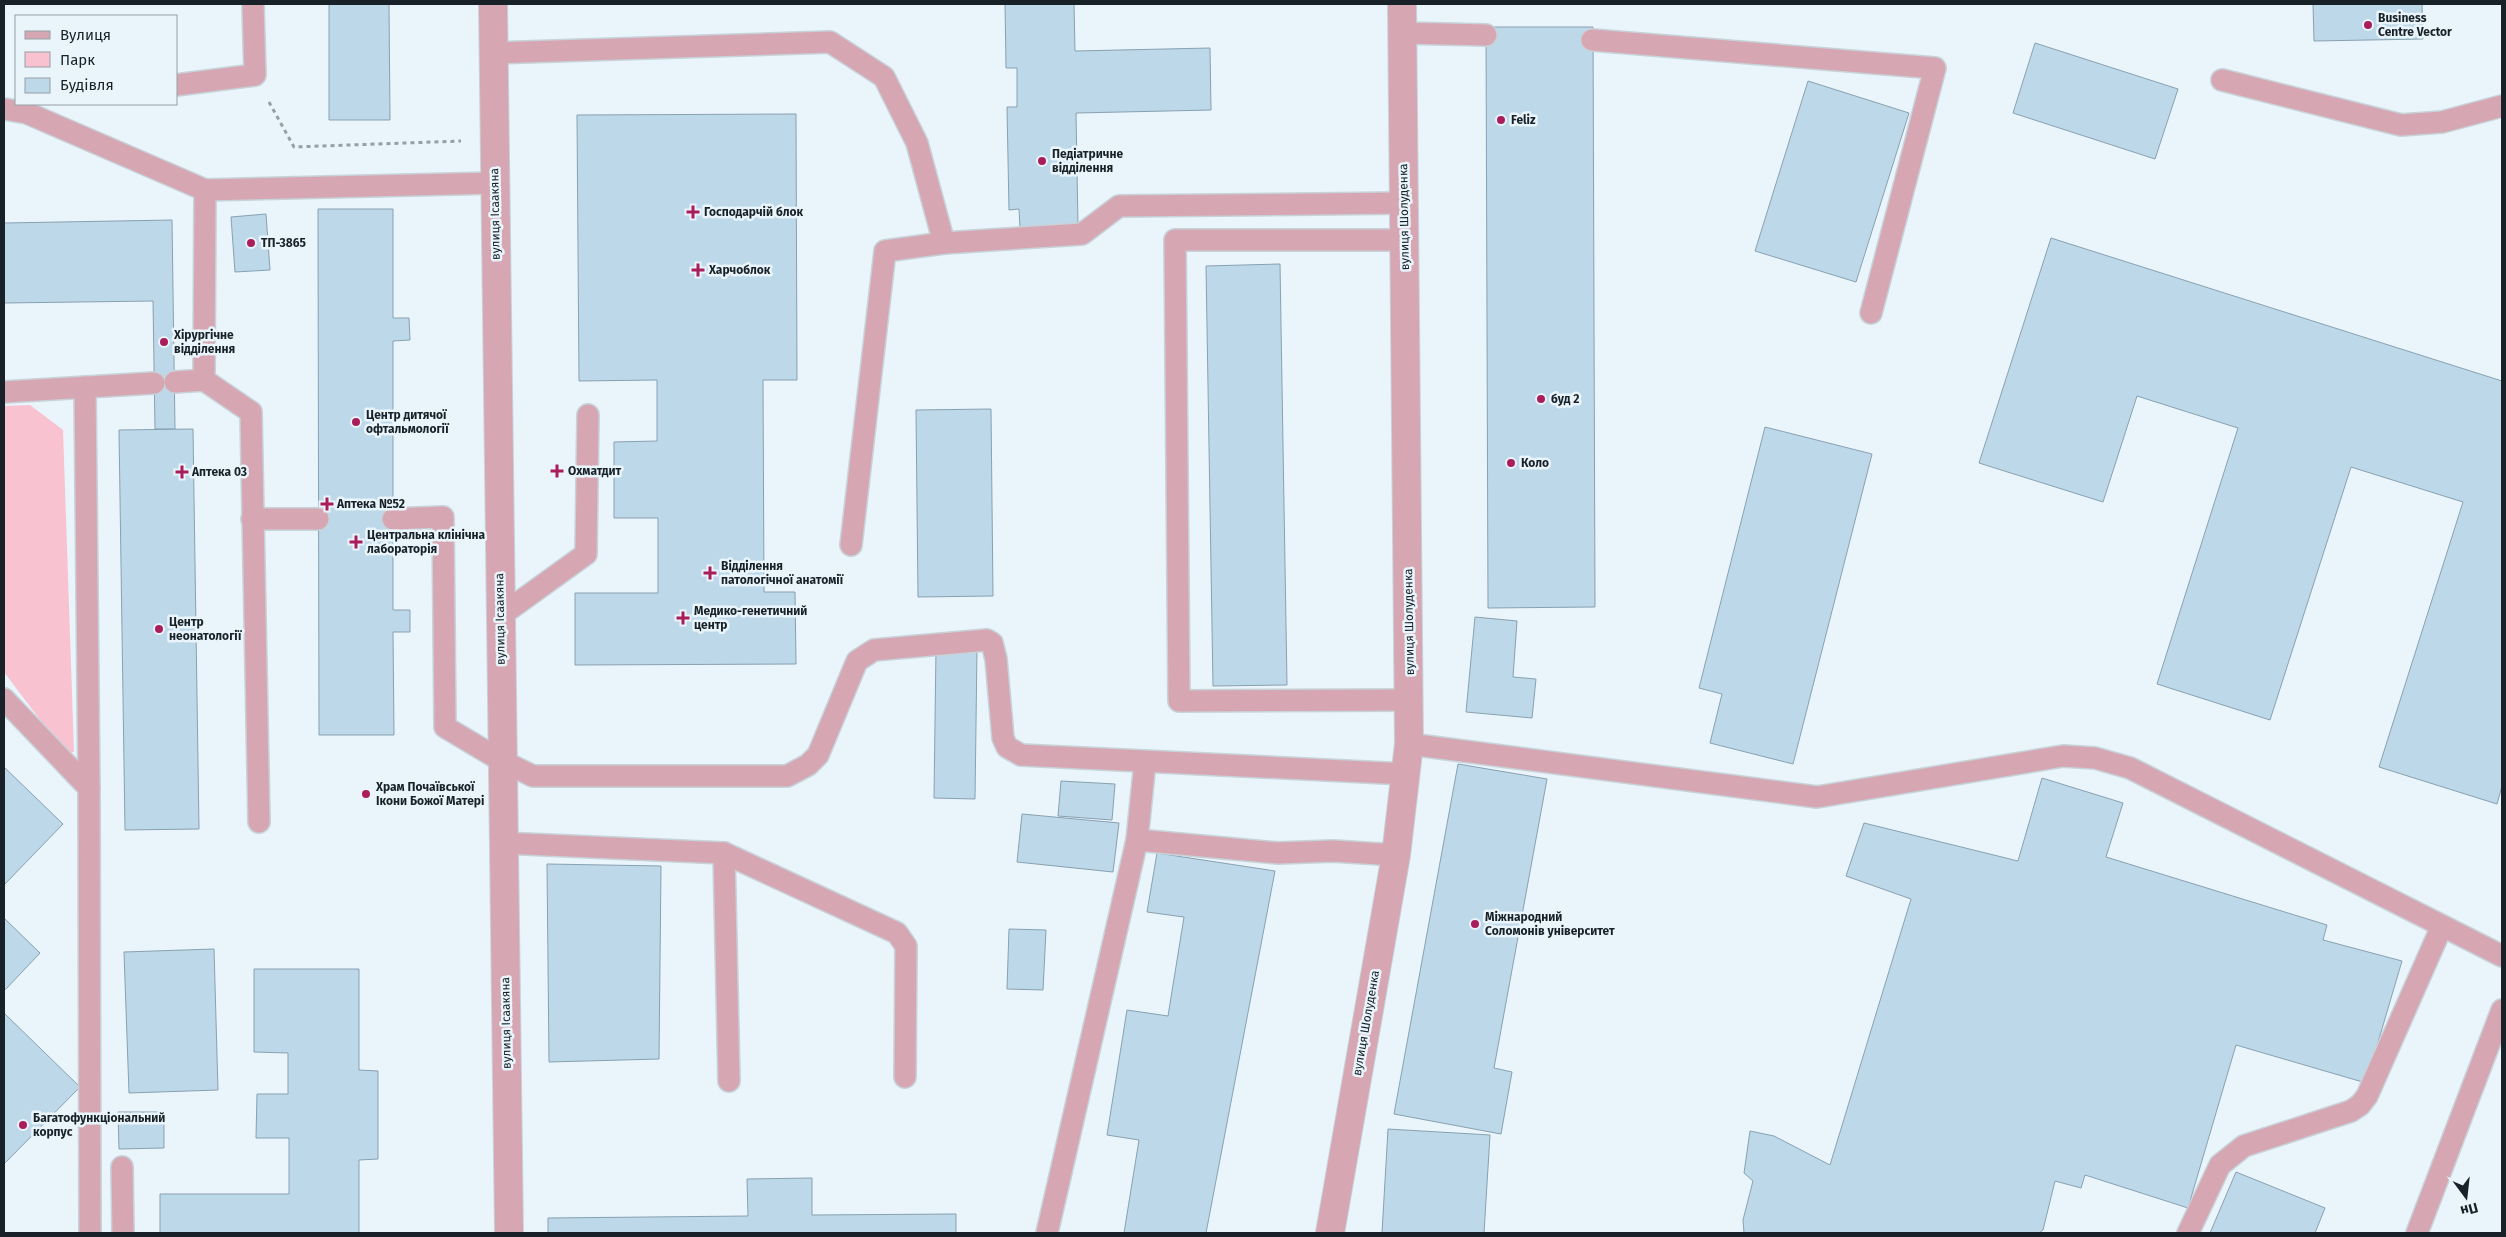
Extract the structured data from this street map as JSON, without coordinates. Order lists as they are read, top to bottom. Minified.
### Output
{"streets":{"street":["вулиця Ісаакяна","вулиця Шолуденка"]},"places":{"other":["Business Centre Vector","Feliz","Педіатричне відділення","ТП-3865","Хірургічне відділення","буд 2","Центр дитячої офтальмології","Коло","Центр неонатології","Храм Почаївської Ікони Божої Матері","Міжнародний Соломонів університет","Багатофункціональний корпус"],"health":["Господарчій блок","Харчоблок","Охматдит","Аптека 03","Аптека №52","Центральна клінічна лабораторія","Відділення патологічної анатомії","Медико-генетичний центр"]},"legend":["Вулиця","Парк","Будівля"],"north":"bottom"}
